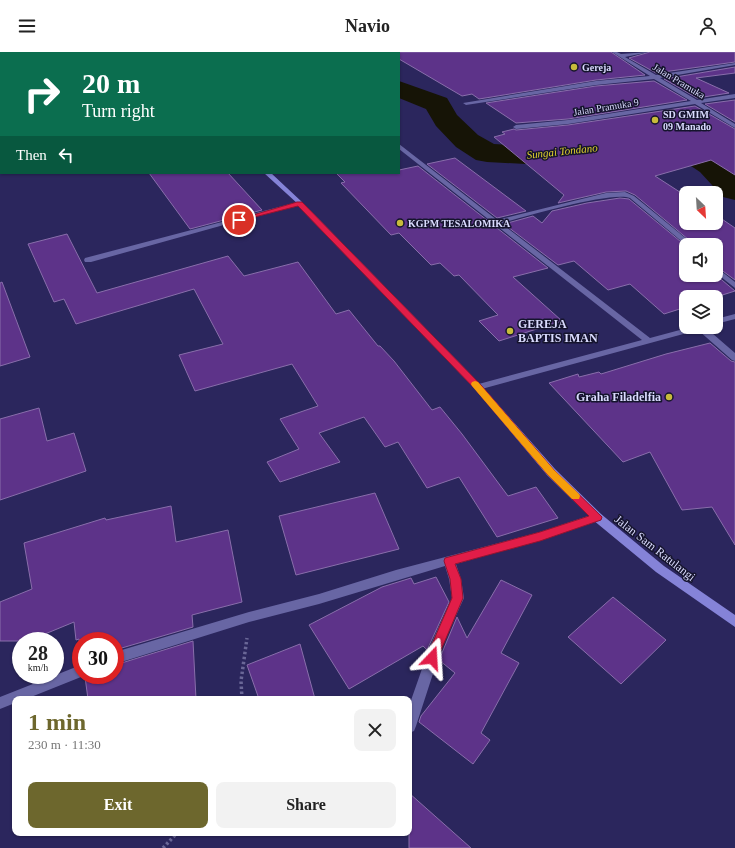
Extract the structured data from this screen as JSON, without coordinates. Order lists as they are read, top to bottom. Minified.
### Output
{"streets":{"main road":["Jalan Sam Ratulangi"],"street":["Jalan Pramuka","Jalan Pramuka 9"]},"crossings":[["Jalan Pramuka","Jalan Pramuka 9"]],"water":["Sungai Tondano"],"places":["Gereja","SD GMIM 09 Manado","KGPM TESALOMIKA","GEREJA BAPTIS IMAN","Graha Filadelfia"],"north":"bottom right","page":{"header":"Navio","turn":["20 m","Turn right"],"then":"Then","speed":"28 km/h","limit":"30","heading":["1 min","230 m · 11:30"],"buttons":["Exit","Share"]}}
